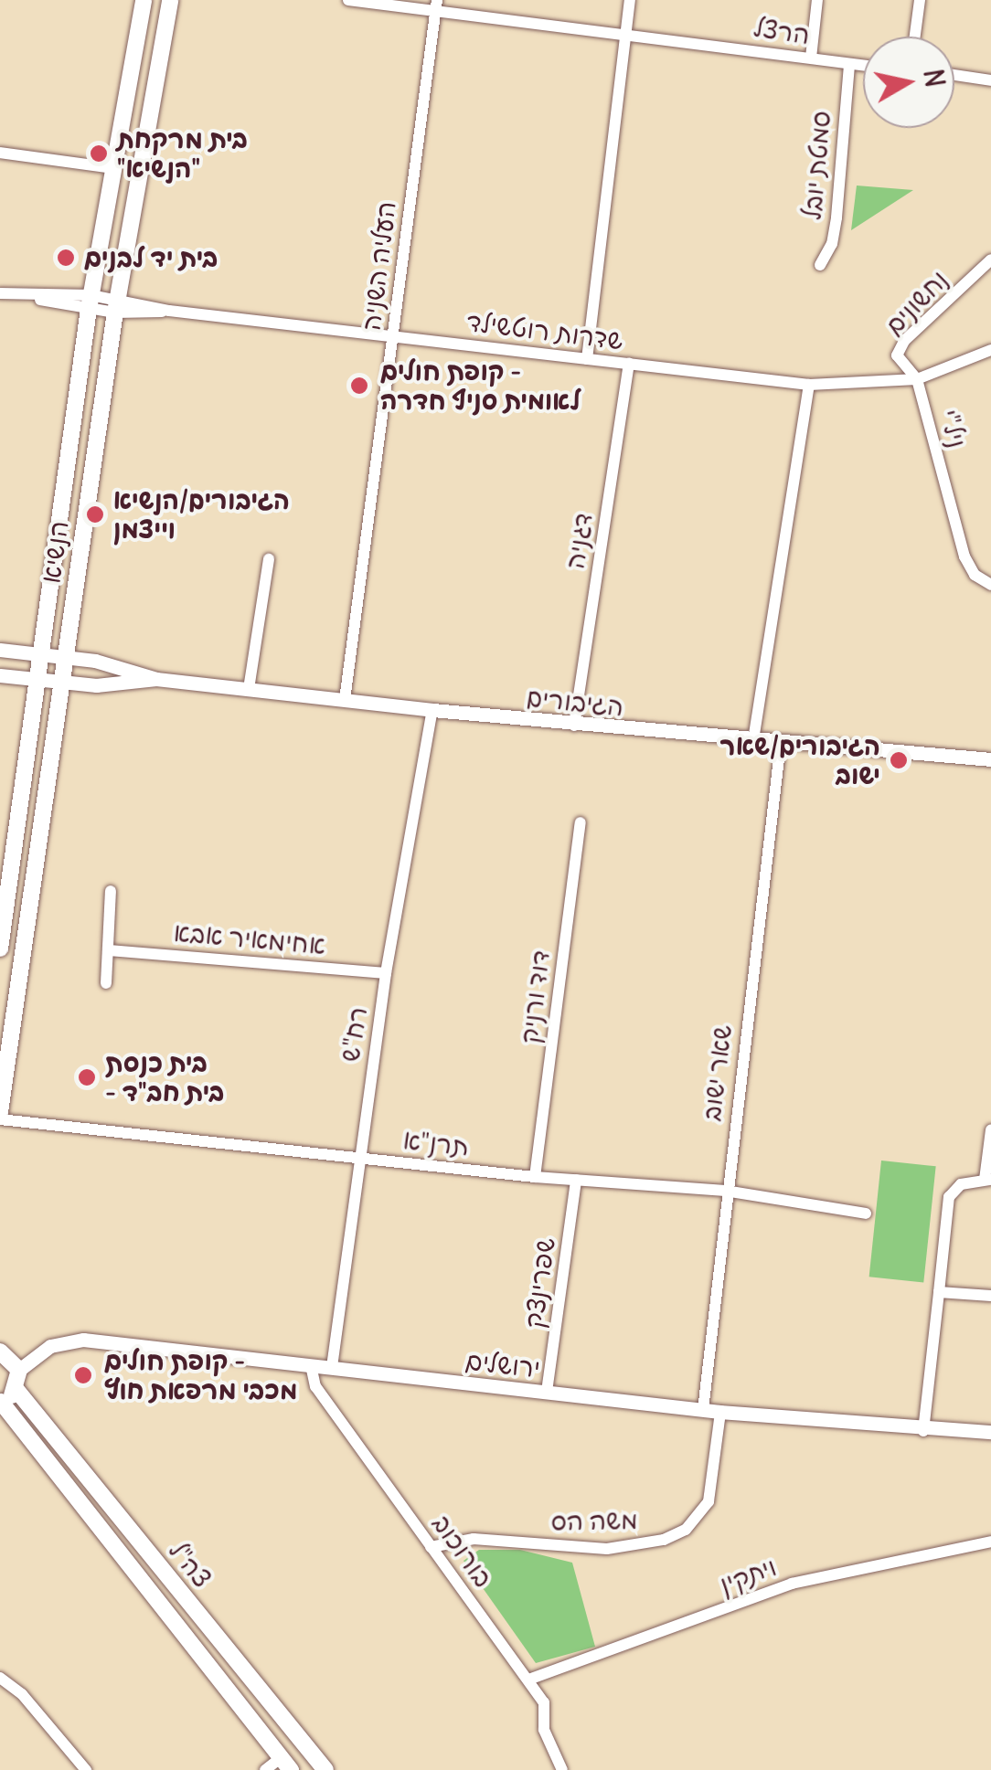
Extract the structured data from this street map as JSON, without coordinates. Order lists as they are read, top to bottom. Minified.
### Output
{"streets":{"main road":["הנשיא","צה\"ל"],"street":["הרצל","סמטת יובל","העליה השניה","נחשונים","שדרות רוטשילד","ניל\"י","דגניה","הגיבורים","אחימאיר אבא","דוד ורניק","רח\"ש","שאר ישוב","תרנ\"א","שפרינצק","ירושלים","משה הס","בורוכוב","ויתקין"]},"crossings":[["הרצל","סמטת יובל"],["הרצל","העליה השניה"],["העליה השניה","שדרות רוטשילד"],["העליה השניה","הגיבורים"],["נחשונים","שדרות רוטשילד"],["נחשונים","ניל\"י"],["שדרות רוטשילד","ניל\"י"],["שדרות רוטשילד","דגניה"],["שדרות רוטשילד","הנשיא"],["דגניה","הגיבורים"],["הנשיא","הגיבורים"],["הגיבורים","רח\"ש"],["הגיבורים","שאר ישוב"],["אחימאיר אבא","רח\"ש"],["דוד ורניק","תרנ\"א"],["רח\"ש","תרנ\"א"],["רח\"ש","ירושלים"],["שאר ישוב","תרנ\"א"],["שאר ישוב","ירושלים"],["תרנ\"א","שפרינצק"],["שפרינצק","ירושלים"],["ירושלים","משה הס"],["ירושלים","בורוכוב"],["משה הס","בורוכוב"],["בורוכוב","ויתקין"]],"places":["בית מרקחת \"הנשיא\"","בית יד לבנים","קופת חולים - לאומית סניף חדרה","הגיבורים/הנשיא וייצמן","הגיבורים/שאר ישוב","בית כנסת - בית חב\"ד","קופת חולים - מכבי מרפאת חוץ"],"north":"right"}
